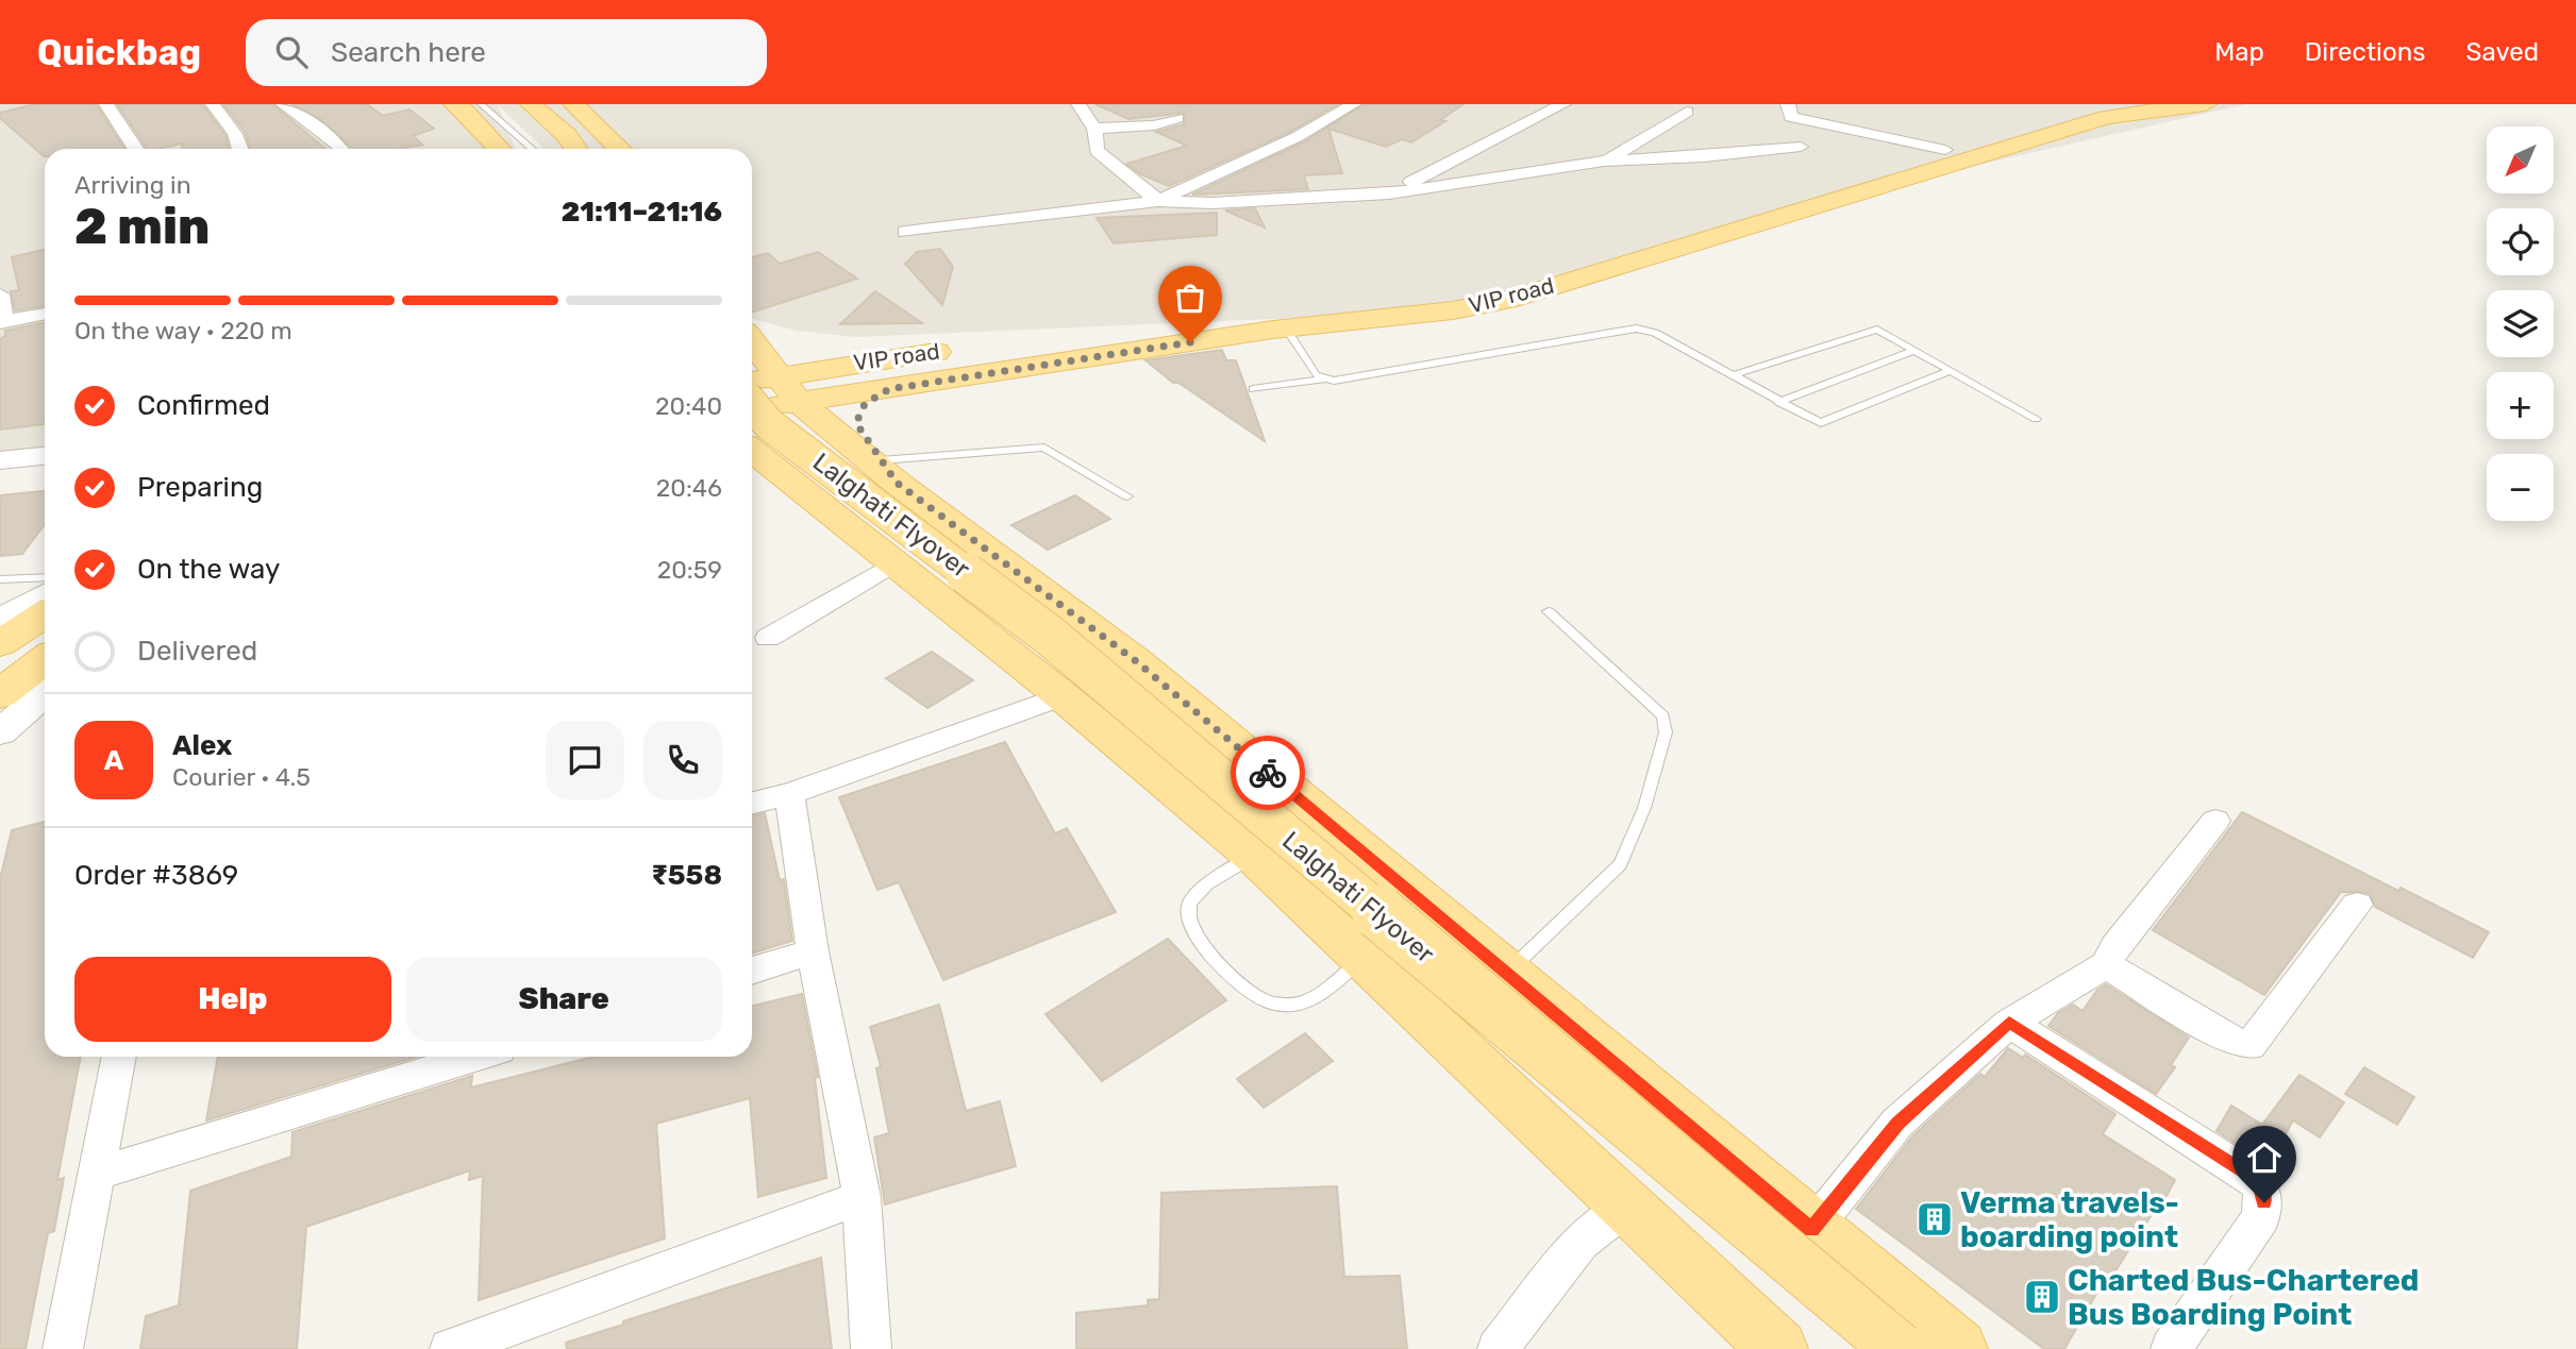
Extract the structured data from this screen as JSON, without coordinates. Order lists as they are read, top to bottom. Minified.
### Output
{"streets":{"main road":["VIP road","Lalghati Flyover"]},"crossings":[["VIP road","Lalghati Flyover"]],"places":{"building":["Verma travels- boarding point","Charted Bus-Chartered Bus Boarding Point"]},"north":"bottom left","page":{"header":"Quickbag","search":"Search here","nav":["Map","Directions","Saved"],"map_buttons":["+","−"],"heading":["2 min","Arriving in","21:11–21:16"],"panel":["Alex","Courier · 4.5","Order #3869","₹558"],"bar":"On the way · 220 m","list":[["Confirmed","20:40"],["Preparing","20:46"],["On the way","20:59"],"Delivered"],"round":"A","buttons":["Help","Share"]}}
